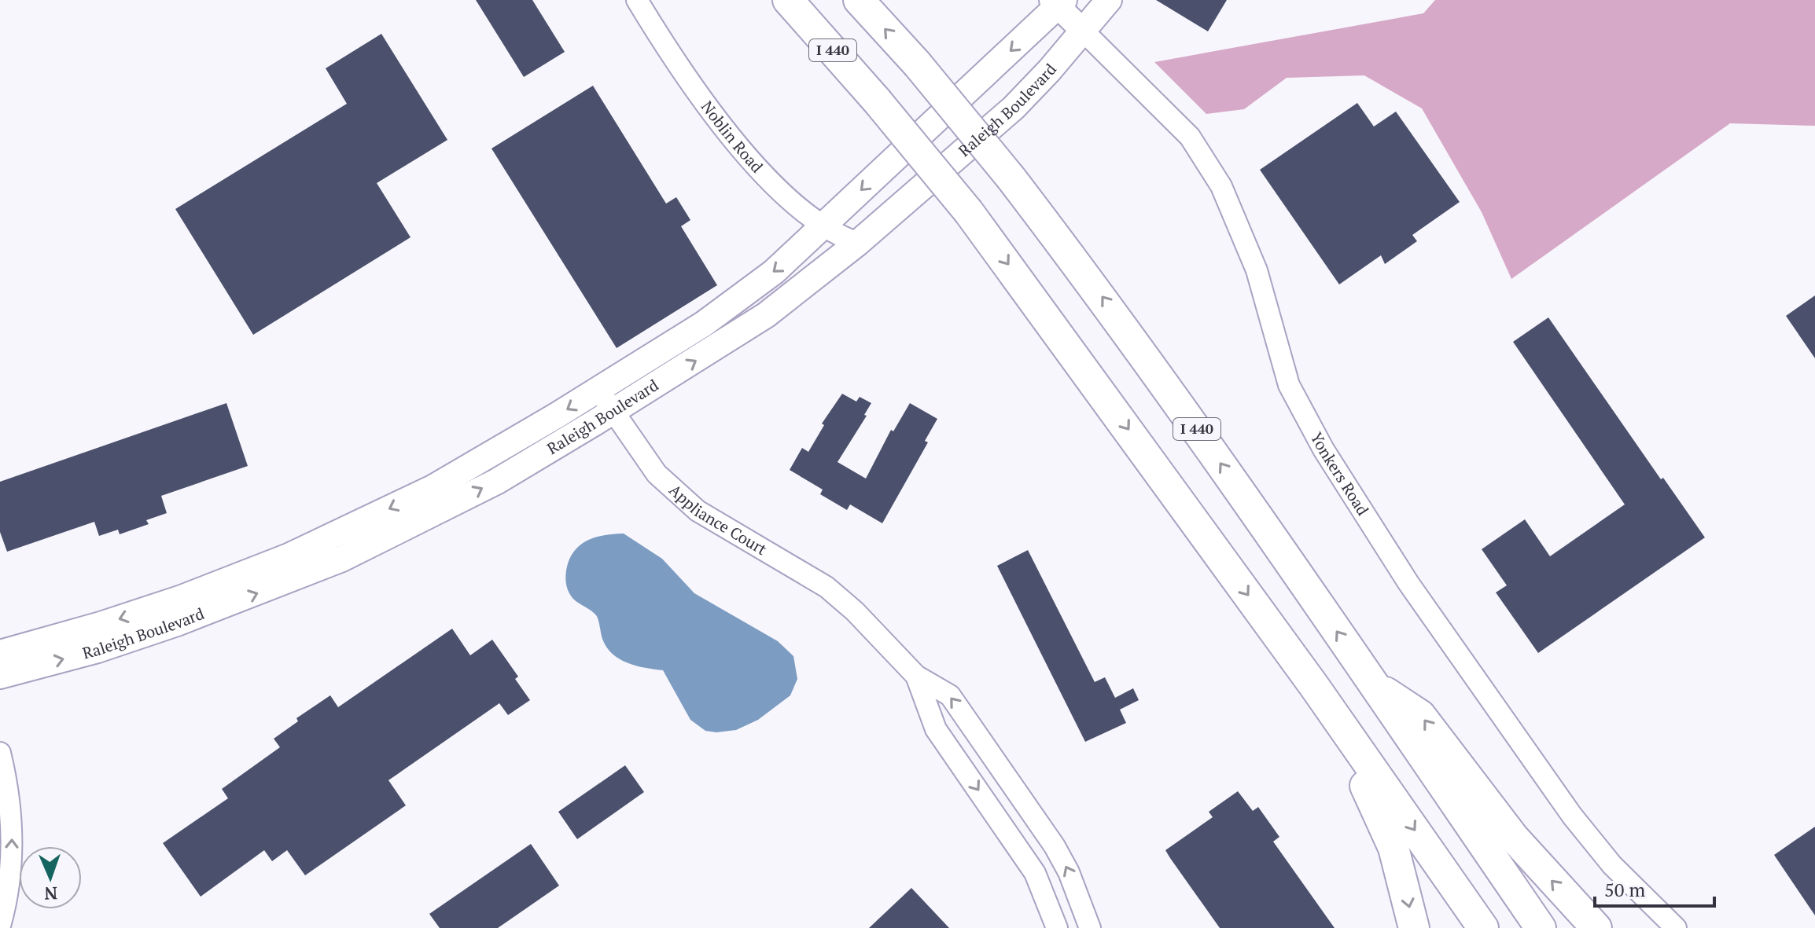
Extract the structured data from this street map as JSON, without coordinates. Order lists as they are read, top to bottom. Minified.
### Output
{"streets":{"highway":["I 440"],"main road":["Raleigh Boulevard","Yonkers Road"],"street":["Noblin Road","Appliance Court"]},"crossings":[["Raleigh Boulevard","Noblin Road"],["Raleigh Boulevard","Yonkers Road"],["Raleigh Boulevard","Appliance Court"]],"scale_bar":"50 m","north":"bottom"}
